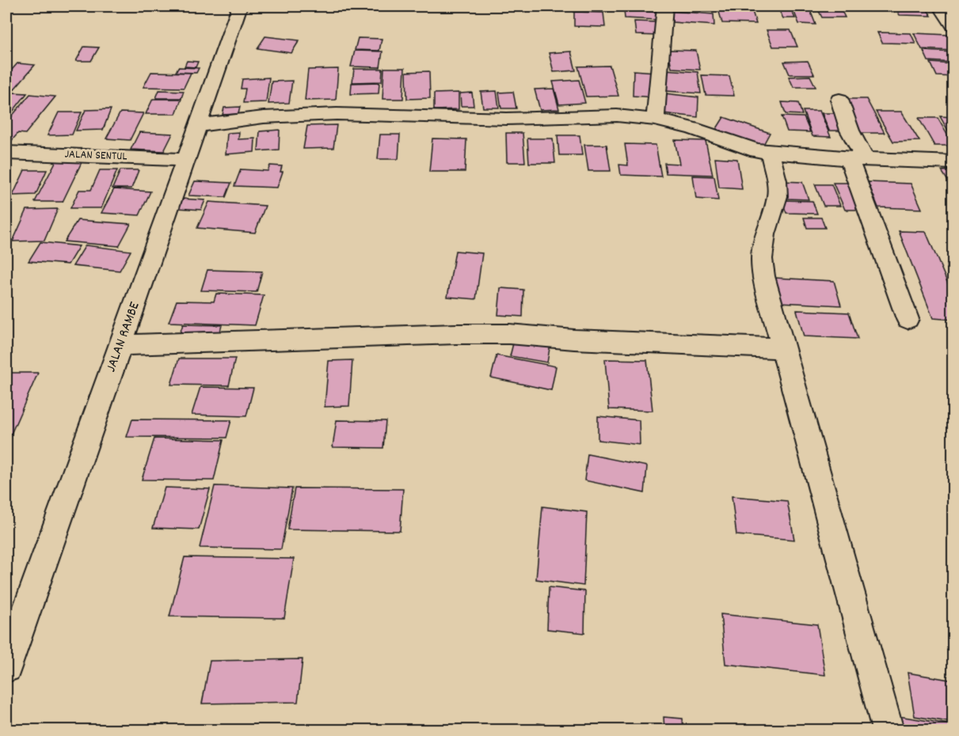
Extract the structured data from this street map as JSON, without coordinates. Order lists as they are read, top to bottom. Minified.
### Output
{"streets":{"street":["JALAN SENTUL","JALAN RAMBE"]},"crossings":[["JALAN SENTUL","JALAN RAMBE"]]}
